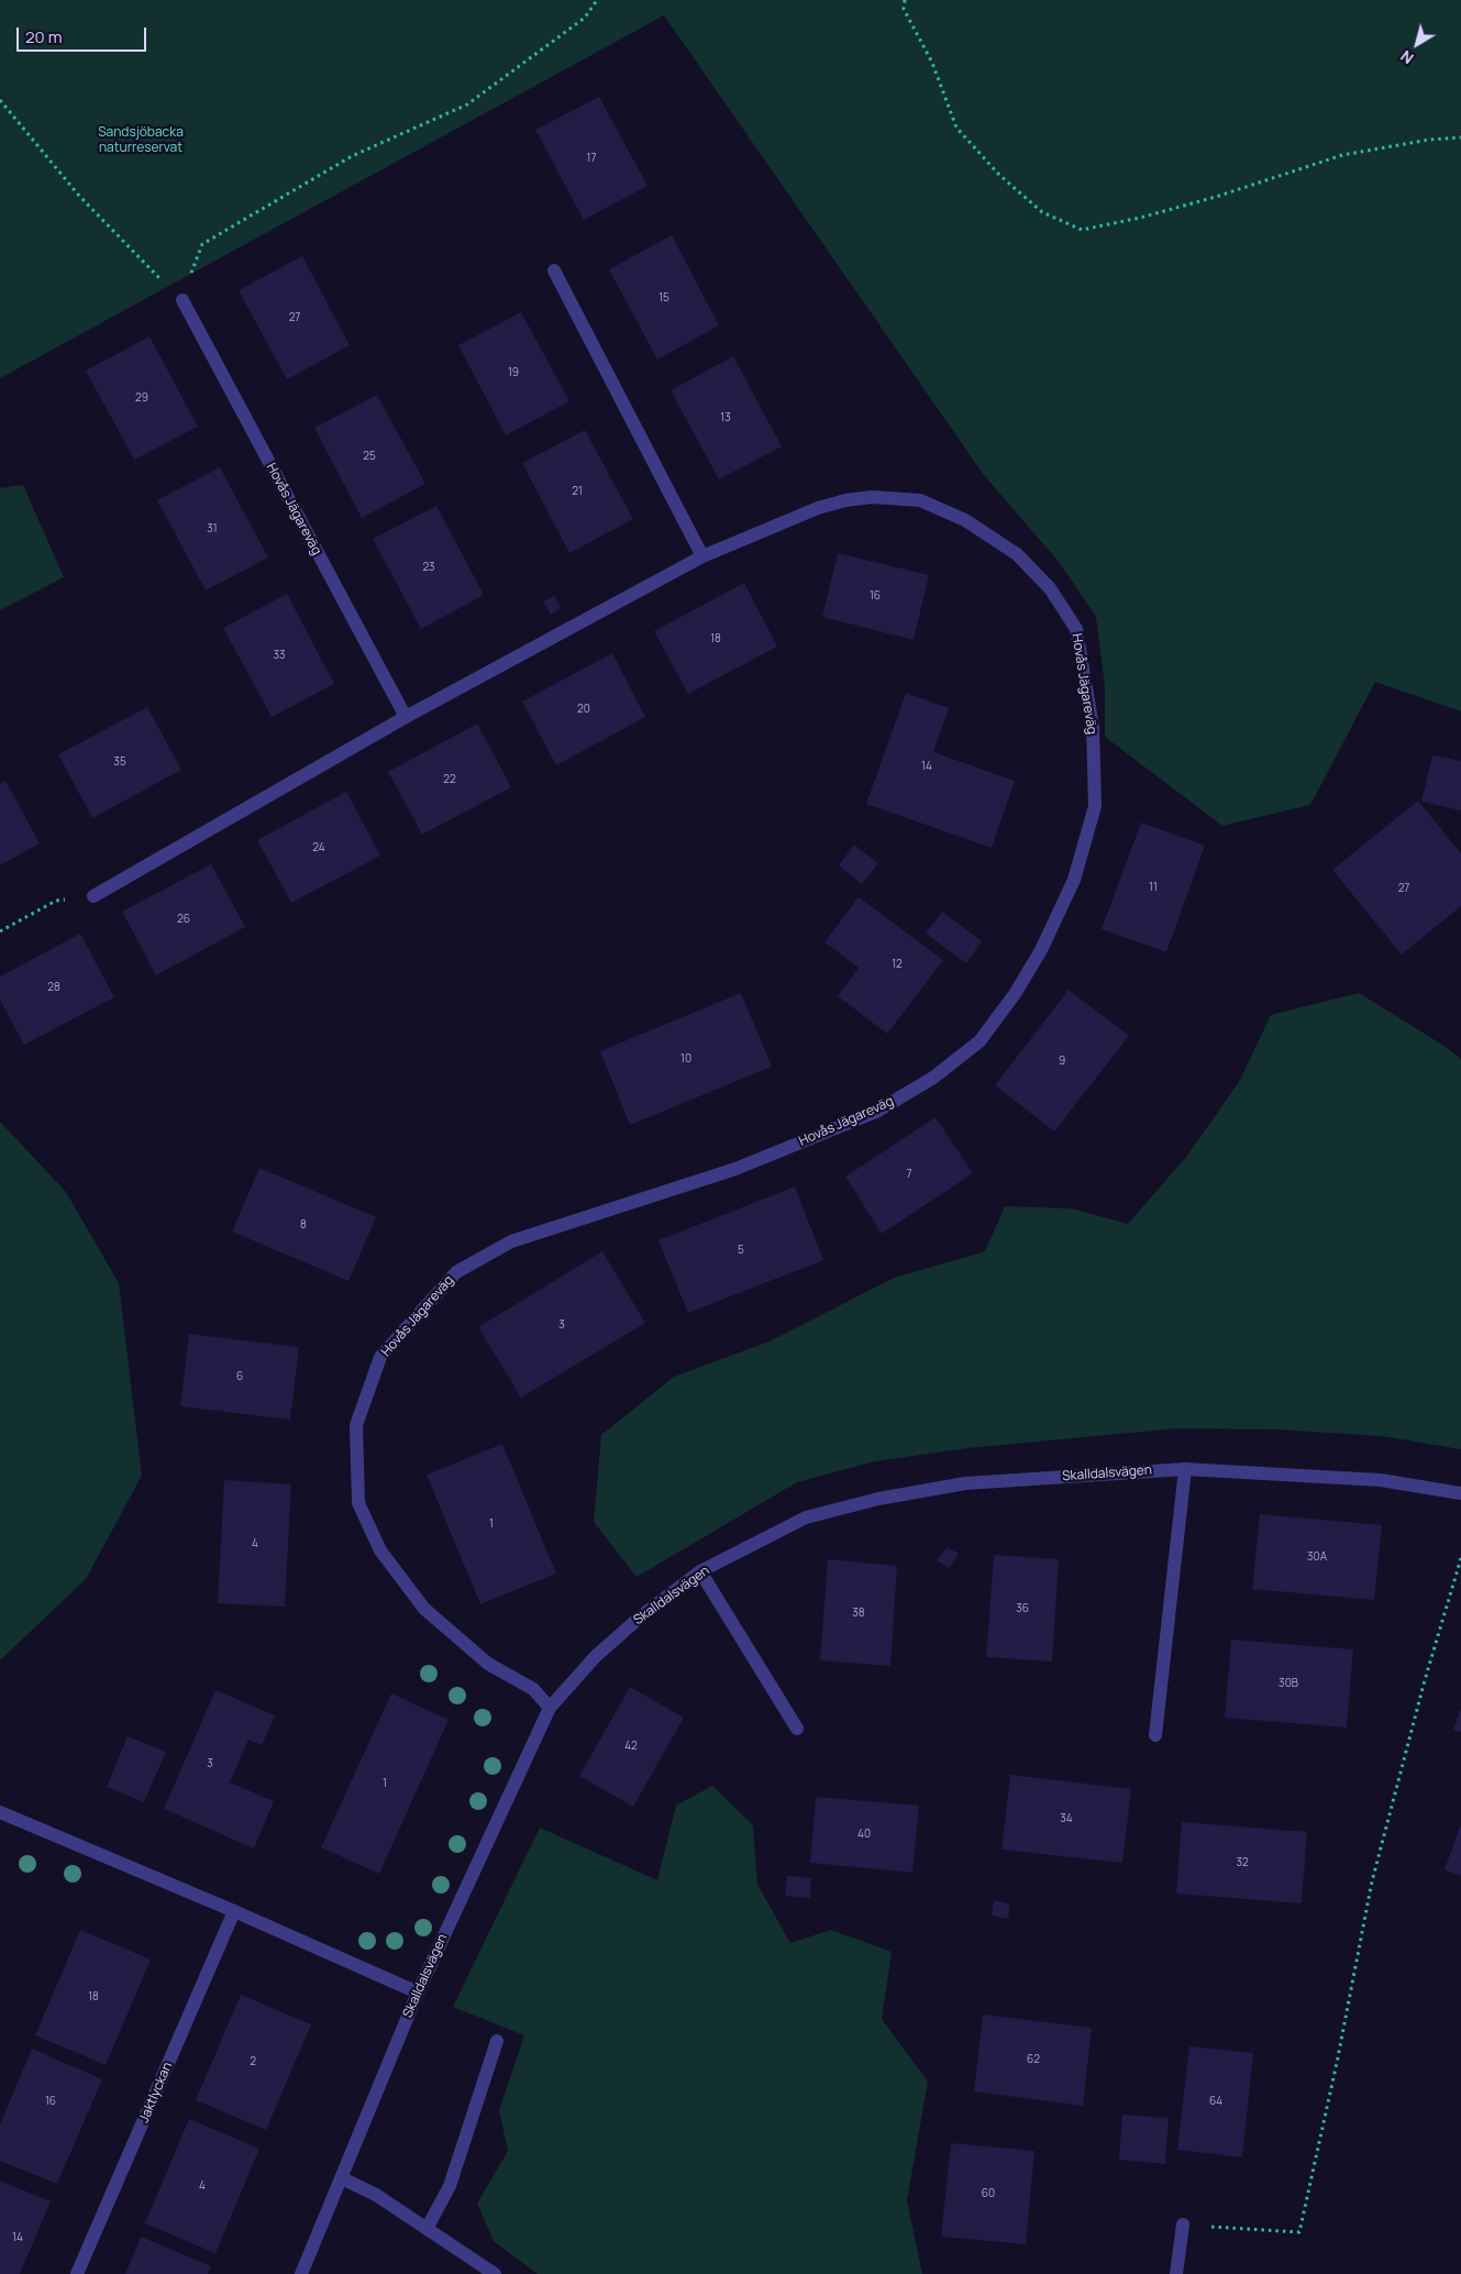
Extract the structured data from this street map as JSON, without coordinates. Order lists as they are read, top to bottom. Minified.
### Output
{"streets":{"street":["Hovås Jägareväg","Skalldalsvägen","Jaktlyckan"]},"crossings":[["Hovås Jägareväg","Skalldalsvägen"]],"parks":["Sandsjöbacka naturreservat"],"house_numbers":["17","15","27","19","29","13","25","21","31","23","16","18","33","20","35","14","22","24","11","27","26","12","28","10","9","7","8","5","3","6","1","4","30A","36","38","30B","42","3","1","34","40","32","18","62","2","16","64","4","60","14"],"scale_bar":"20 m","north":"bottom left"}
